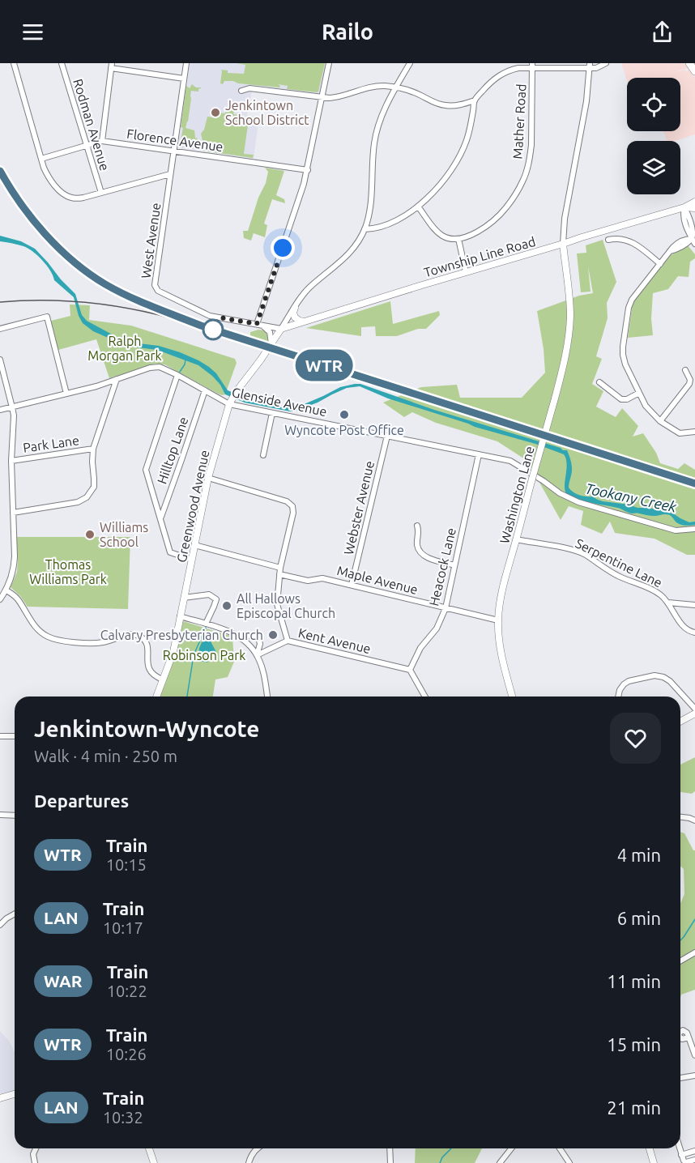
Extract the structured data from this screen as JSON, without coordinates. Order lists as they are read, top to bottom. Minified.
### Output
{"streets":{"main road":["Township Line Road","Washington Lane","Greenwood Avenue"],"street":["Mather Road","Rodman Avenue","Florence Avenue","West Avenue","Glenside Avenue","Park Lane","Hilltop Lane","Webster Avenue","Serpentine Lane","Heacock Lane","Maple Avenue","Kent Avenue"]},"crossings":[["Rodman Avenue","Florence Avenue"],["Florence Avenue","West Avenue"],["West Avenue","Township Line Road"],["West Avenue","Greenwood Avenue"],["Township Line Road","Washington Lane"],["Township Line Road","Greenwood Avenue"],["Glenside Avenue","Hilltop Lane"],["Glenside Avenue","Greenwood Avenue"],["Glenside Avenue","Webster Avenue"],["Glenside Avenue","Heacock Lane"],["Washington Lane","Serpentine Lane"],["Washington Lane","Maple Avenue"],["Webster Avenue","Maple Avenue"],["Heacock Lane","Maple Avenue"],["Heacock Lane","Kent Avenue"]],"water":["Tookany Creek"],"parks":["Ralph Morgan Park","Thomas Williams Park","Robinson Park"],"places":["Jenkintown School District","Wyncote Post Office","Williams School","All Hallows Episcopal Church","Calvary Presbyterian Church"],"page":{"header":"Railo","on_map":"WTR","heading":[["Jenkintown-Wyncote","Walk · 4 min · 250 m"],"Departures"],"list":[{"mark":"WTR","name":"Train","note":"10:15","value":"4 min"},{"mark":"LAN","name":"Train","note":"10:17","value":"6 min"},{"mark":"WAR","name":"Train","note":"10:22","value":"11 min"},{"mark":"WTR","name":"Train","note":"10:26","value":"15 min"},{"mark":"LAN","name":"Train","note":"10:32","value":"21 min"}]}}
